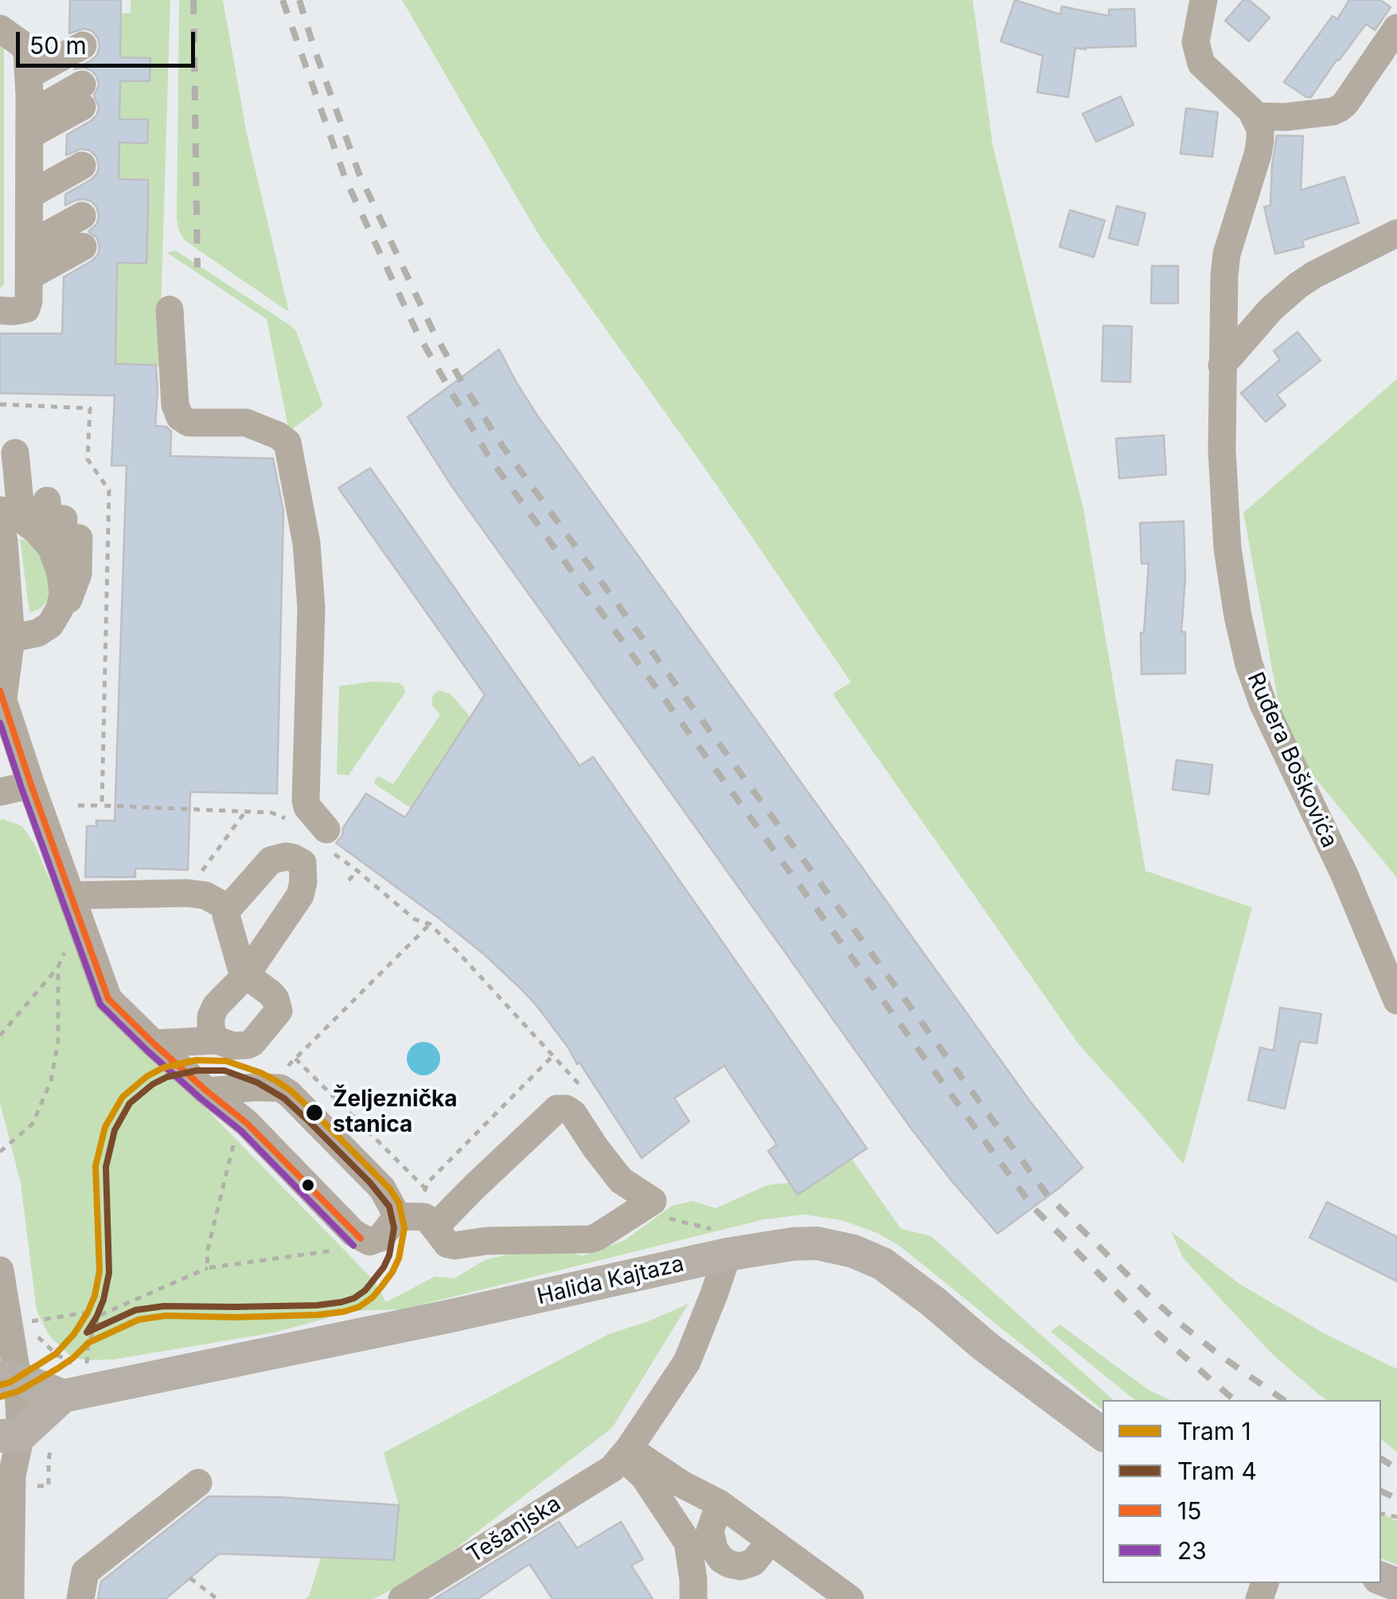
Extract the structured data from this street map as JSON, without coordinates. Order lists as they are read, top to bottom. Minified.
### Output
{"streets":{"main road":["Halida Kajtaza"],"street":["Ruđera Boškovića","Tešanjska"]},"crossings":[["Halida Kajtaza","Tešanjska"]],"places":["Željeznička stanica"],"lines":["transit line 15","transit line 23","tram line 1","tram line 4"],"legend":["Tram 1","Tram 4","15","23"],"scale_bar":"50 m"}
